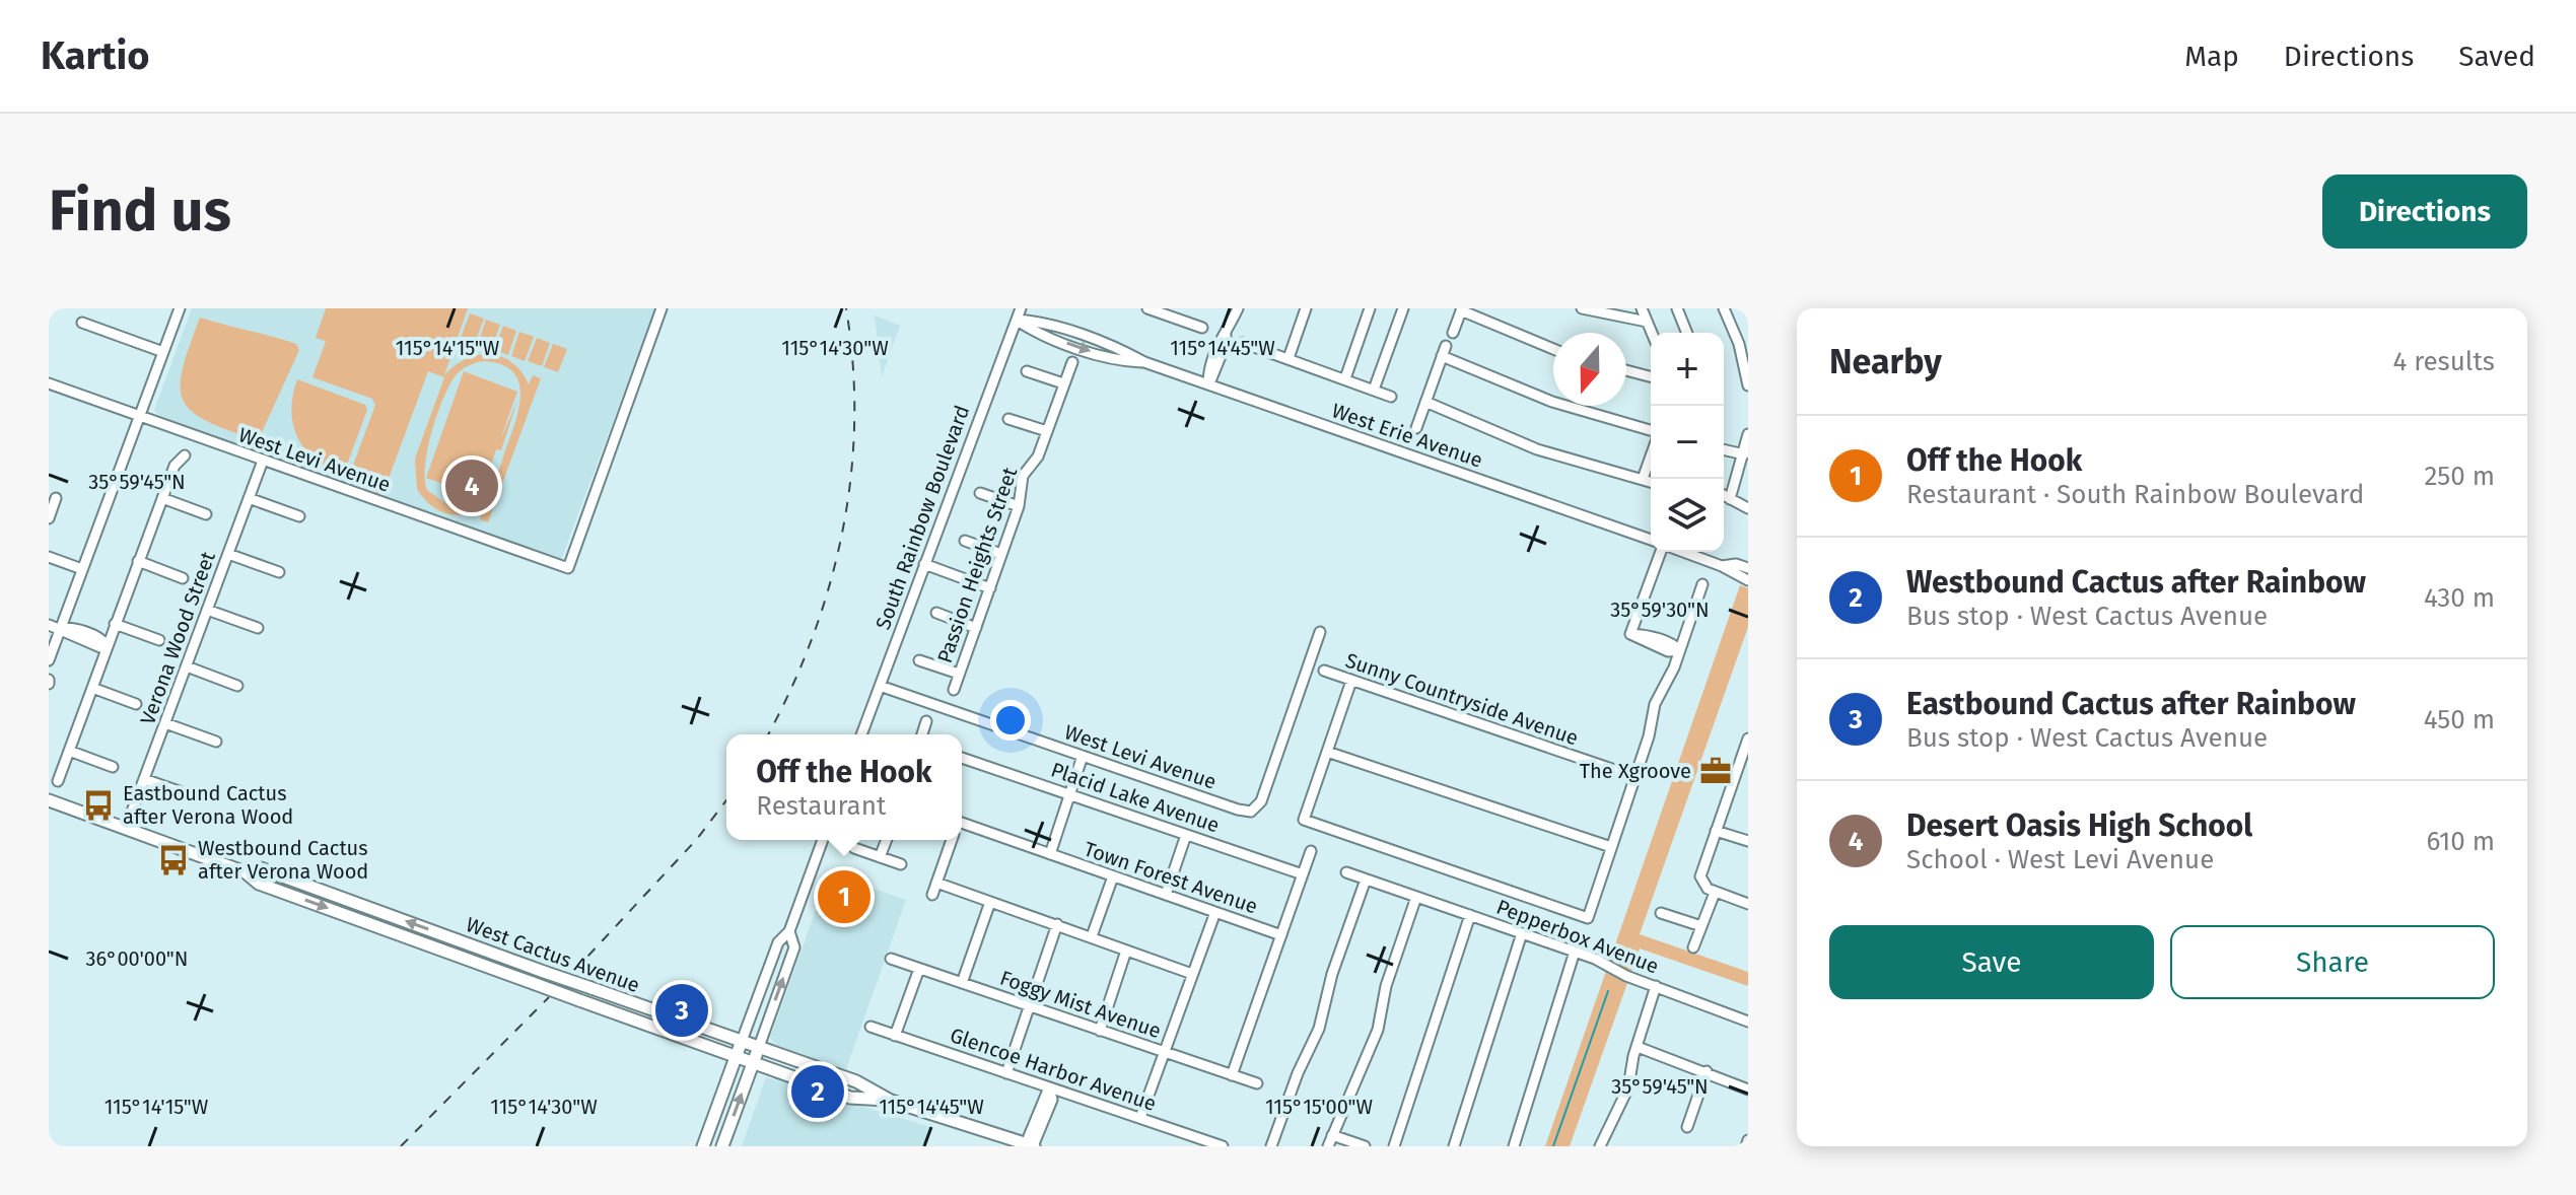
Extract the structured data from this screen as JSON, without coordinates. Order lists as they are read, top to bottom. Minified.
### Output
{"streets":{"main road":["West Cactus Avenue"],"street":["West Erie Avenue","West Levi Avenue","South Rainbow Boulevard","Passion Heights Street","Verona Wood Street","Sunny Countryside Avenue","Placid Lake Avenue","Town Forest Avenue","Pepperbox Avenue","Foggy Mist Avenue","Glencoe Harbor Avenue"]},"crossings":[["West Erie Avenue","South Rainbow Boulevard"],["West Levi Avenue","South Rainbow Boulevard"],["West Levi Avenue","Verona Wood Street"],["Verona Wood Street","West Cactus Avenue"]],"places":{"office":["The Xgroove"],"bus stop":["Eastbound Cactus after Verona Wood","Westbound Cactus after Verona Wood"]},"north":"bottom","page":{"header":"Kartio","nav":["Map","Directions","Saved"],"buttons":["Directions",["Save","Share"]],"title":"Find us","heading":["Nearby","4 results"],"map_buttons":["+","−"],"list":[{"mark":"1","name":"Off the Hook","note":"Restaurant · South Rainbow Boulevard","value":"250 m"},{"mark":"2","name":"Westbound Cactus after Rainbow","note":"Bus stop · West Cactus Avenue","value":"430 m"},{"mark":"3","name":"Eastbound Cactus after Rainbow","note":"Bus stop · West Cactus Avenue","value":"450 m"},{"mark":"4","name":"Desert Oasis High School","note":"School · West Levi Avenue","value":"610 m"}],"pins":["4","1","3","2"],"popup":["Off the Hook","Restaurant"]},"coordinates":["115°14'15\"W","115°14'30\"W","115°14'45\"W","35°59'45\"N","35°59'30\"N","36°00'00\"N","115°15'00\"W"]}
